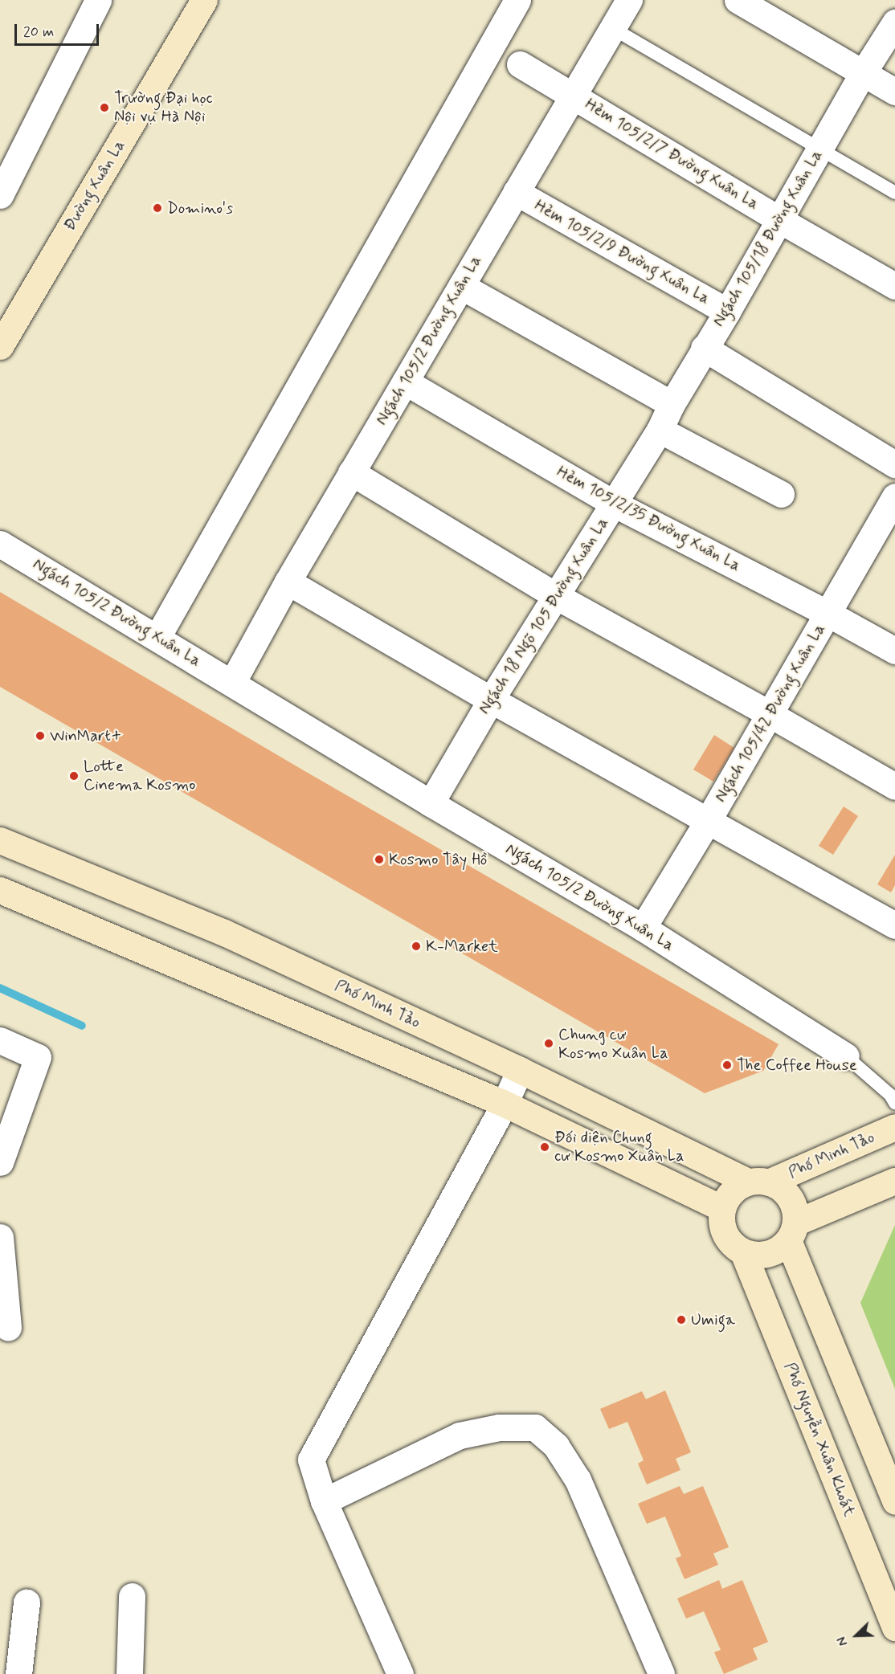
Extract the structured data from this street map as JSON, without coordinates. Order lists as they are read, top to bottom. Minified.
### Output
{"streets":{"street":["Hẻm 105/2/7 Đường Xuân La","Đường Xuân La","Ngách 105/18 Đường Xuân La","Hẻm 105/2/9 Đường Xuân La","Ngách 105/2 Đường Xuân La","Hẻm 105/2/35 Đường Xuân La","Ngách 18 Ngõ 105 Đường Xuân La","Ngách 105/42 Đường Xuân La","Phố Minh Tảo","Phố Nguyễn Xuân Khoát"]},"crossings":[["Hẻm 105/2/7 Đường Xuân La","Ngách 105/18 Đường Xuân La"],["Hẻm 105/2/7 Đường Xuân La","Ngách 105/2 Đường Xuân La"],["Ngách 105/18 Đường Xuân La","Hẻm 105/2/9 Đường Xuân La"],["Ngách 105/18 Đường Xuân La","Ngách 18 Ngõ 105 Đường Xuân La"],["Hẻm 105/2/9 Đường Xuân La","Ngách 105/2 Đường Xuân La"],["Ngách 105/2 Đường Xuân La","Hẻm 105/2/35 Đường Xuân La"],["Ngách 105/2 Đường Xuân La","Ngách 18 Ngõ 105 Đường Xuân La"],["Ngách 105/2 Đường Xuân La","Ngách 105/42 Đường Xuân La"],["Hẻm 105/2/35 Đường Xuân La","Ngách 18 Ngõ 105 Đường Xuân La"],["Hẻm 105/2/35 Đường Xuân La","Ngách 105/42 Đường Xuân La"],["Phố Minh Tảo","Phố Nguyễn Xuân Khoát"]],"places":["Trường Đại học Nội vụ Hà Nội","Domino's","WinMart+","Lotte Cinema Kosmo","Kosmo Tây Hồ","K-Market","Chung cư Kosmo Xuân La","The Coffee House","Đối diện Chung cư Kosmo Xuân La","Umiga"],"scale_bar":"20 m","north":"bottom left"}
